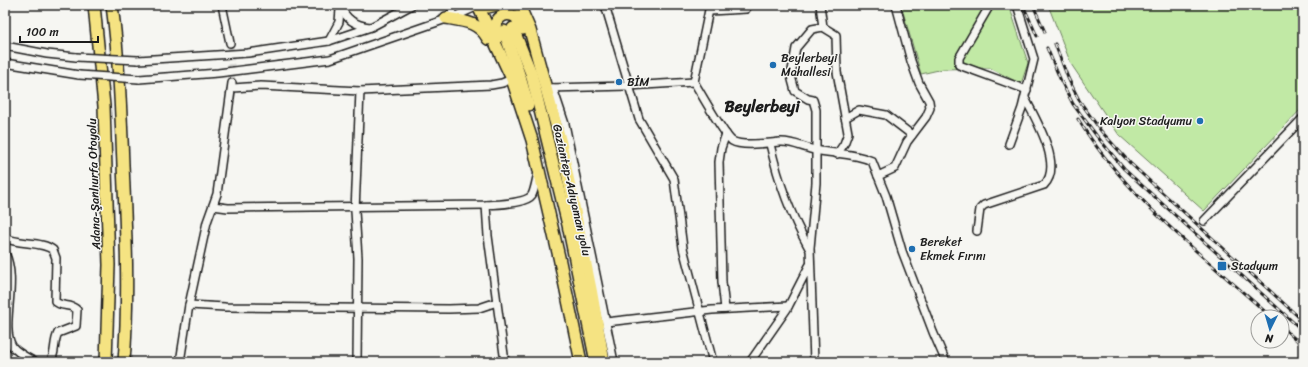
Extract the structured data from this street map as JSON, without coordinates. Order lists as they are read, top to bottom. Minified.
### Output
{"streets":{"highway":["Adana-Şanlıurfa Otoyolu","Gaziantep-Adıyaman yolu"]},"districts":["Beylerbeyi"],"places":{"other":["Beylerbeyi Mahallesi","BİM","Kalyon Stadyumu","Bereket Ekmek Fırını"],"transit":["Stadyum"]},"scale_bar":"100 m","north":"bottom"}
